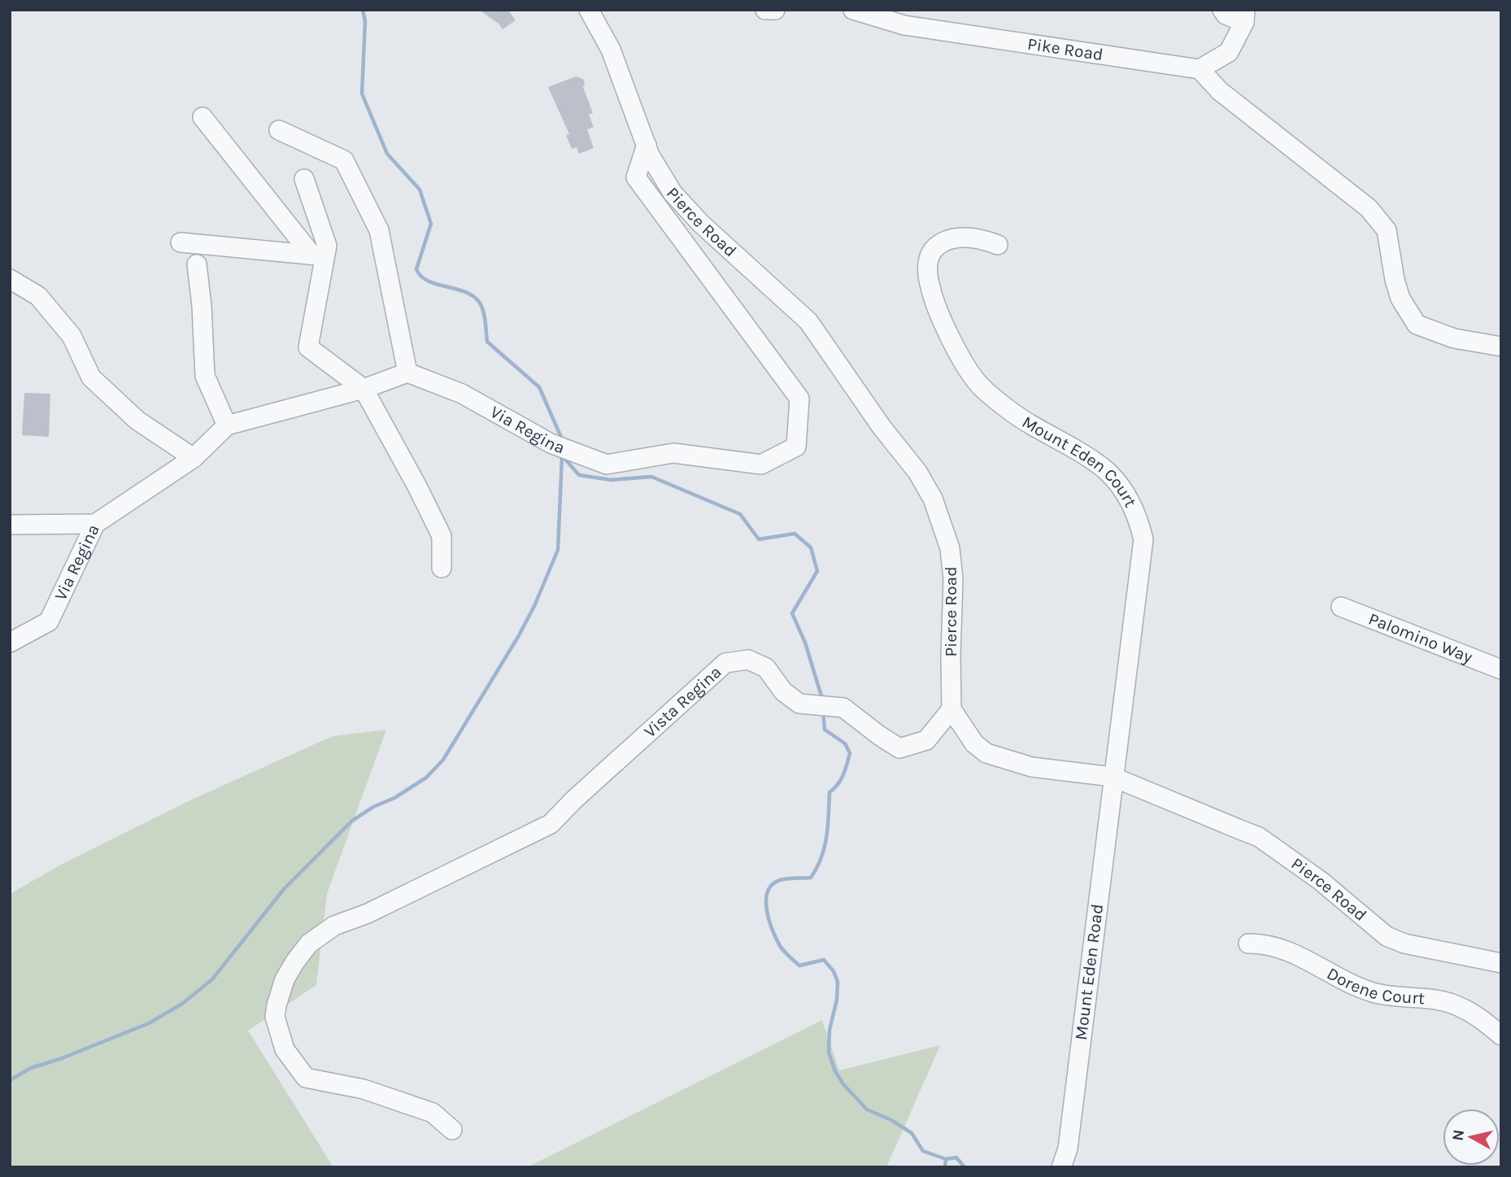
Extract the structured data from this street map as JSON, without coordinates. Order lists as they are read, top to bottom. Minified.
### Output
{"streets":{"street":["Pike Road","Pierce Road","Via Regina","Mount Eden Court","Palomino Way","Vista Regina","Mount Eden Road","Dorene Court"]},"crossings":[["Pierce Road","Via Regina"],["Pierce Road","Mount Eden Court"],["Pierce Road","Vista Regina"],["Pierce Road","Mount Eden Road"],["Mount Eden Court","Mount Eden Road"]],"north":"left"}
